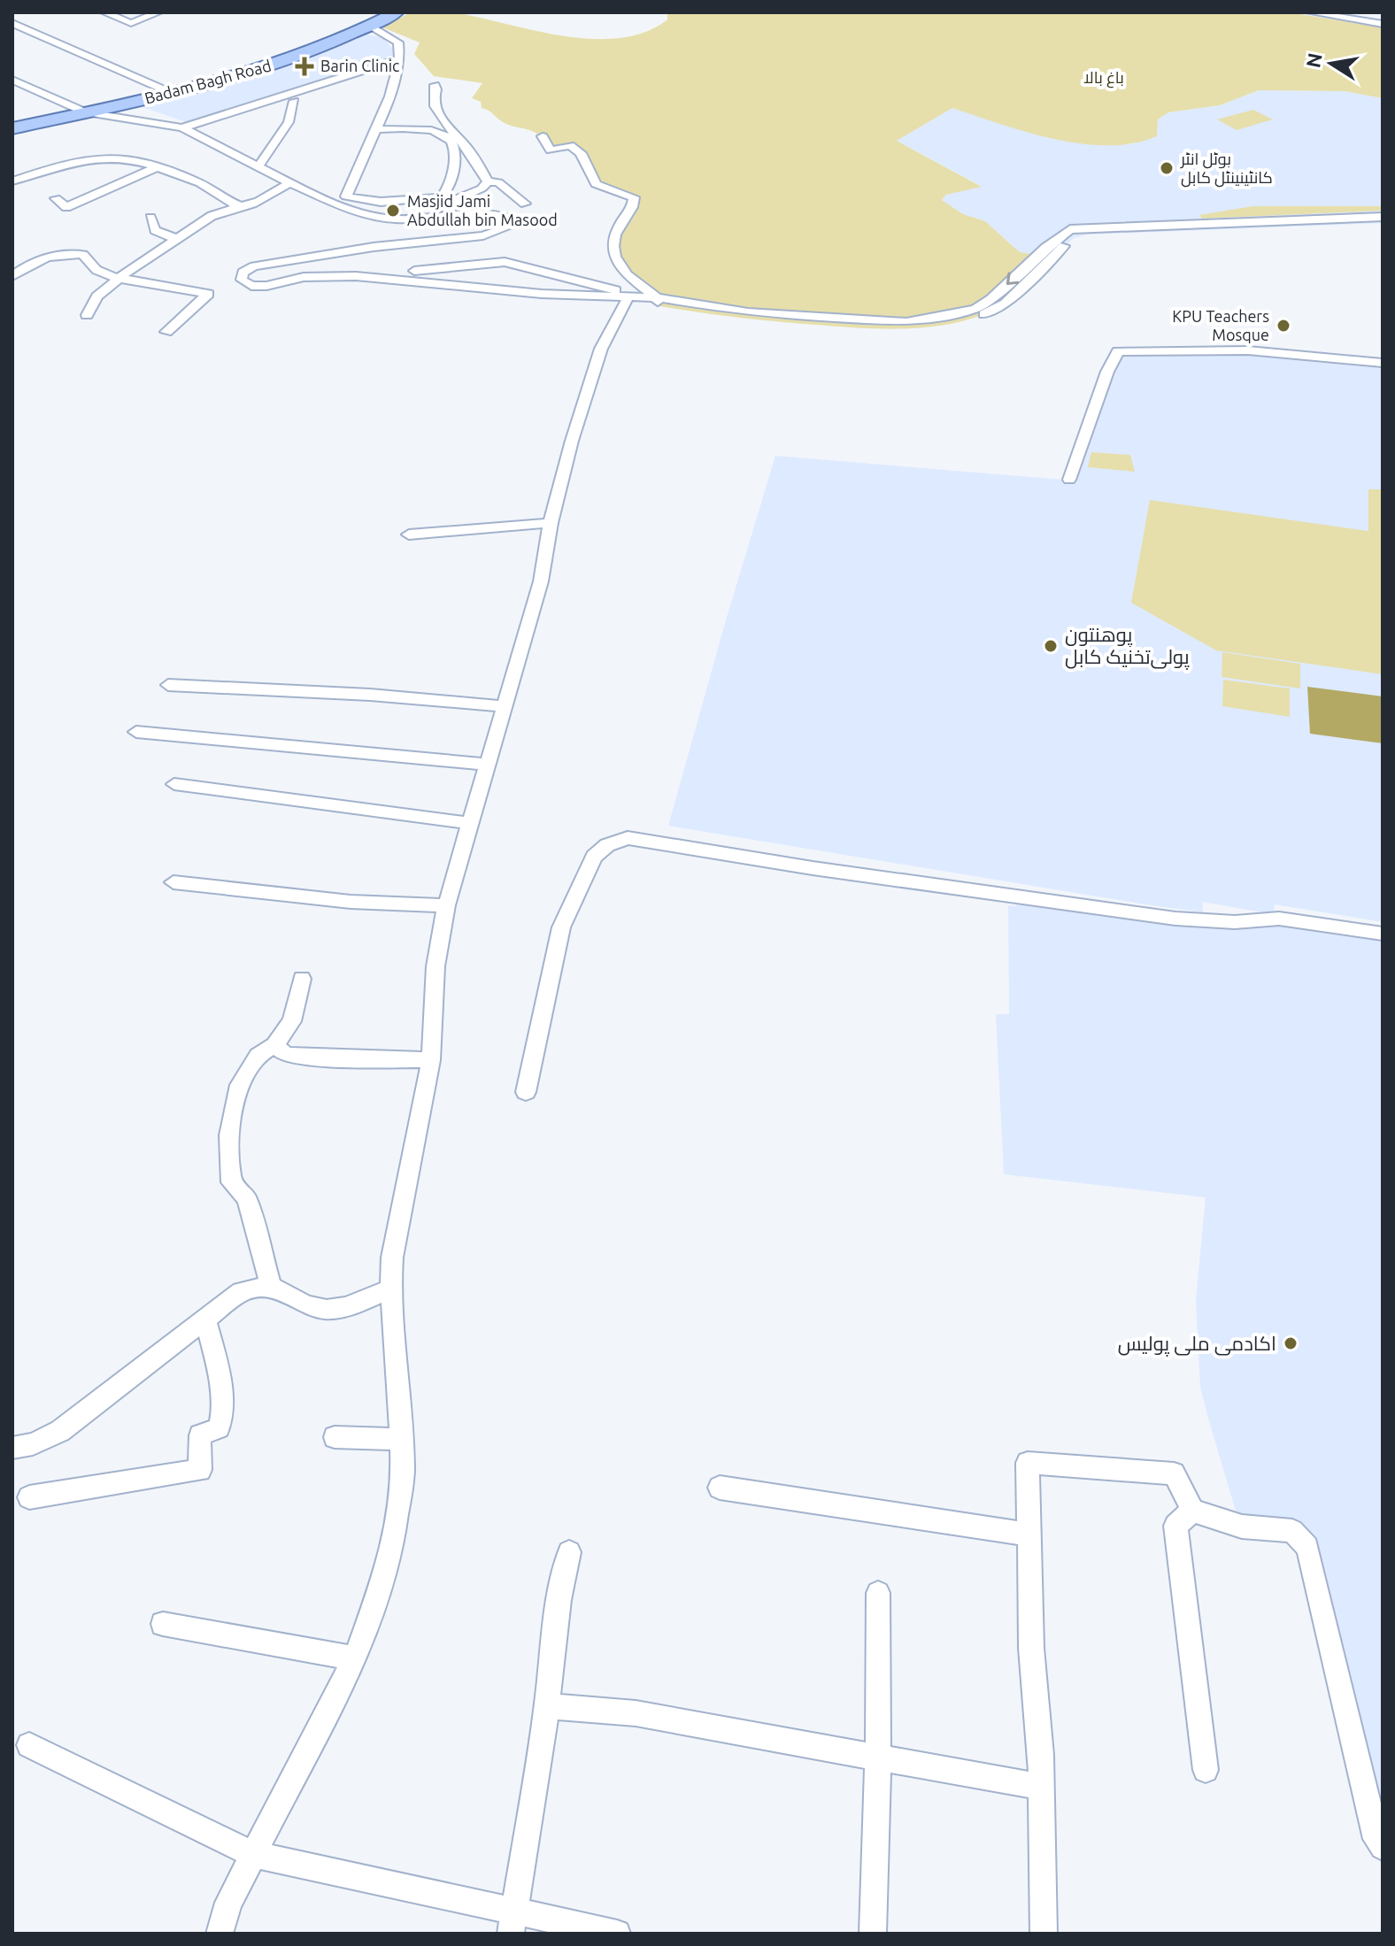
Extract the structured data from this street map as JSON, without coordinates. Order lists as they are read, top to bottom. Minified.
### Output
{"streets":{"main road":["Badam Bagh Road"]},"parks":["باغ بالا"],"places":{"health":["Barin Clinic"],"other":["ہوٹل انٹر کانٹینینٹل کابل","Masjid Jami Abdullah bin Masood","KPU Teachers Mosque","پوهنتون پولی‌تخنیک کابل","اکادمی ملی پولیس"]},"north":"left"}
